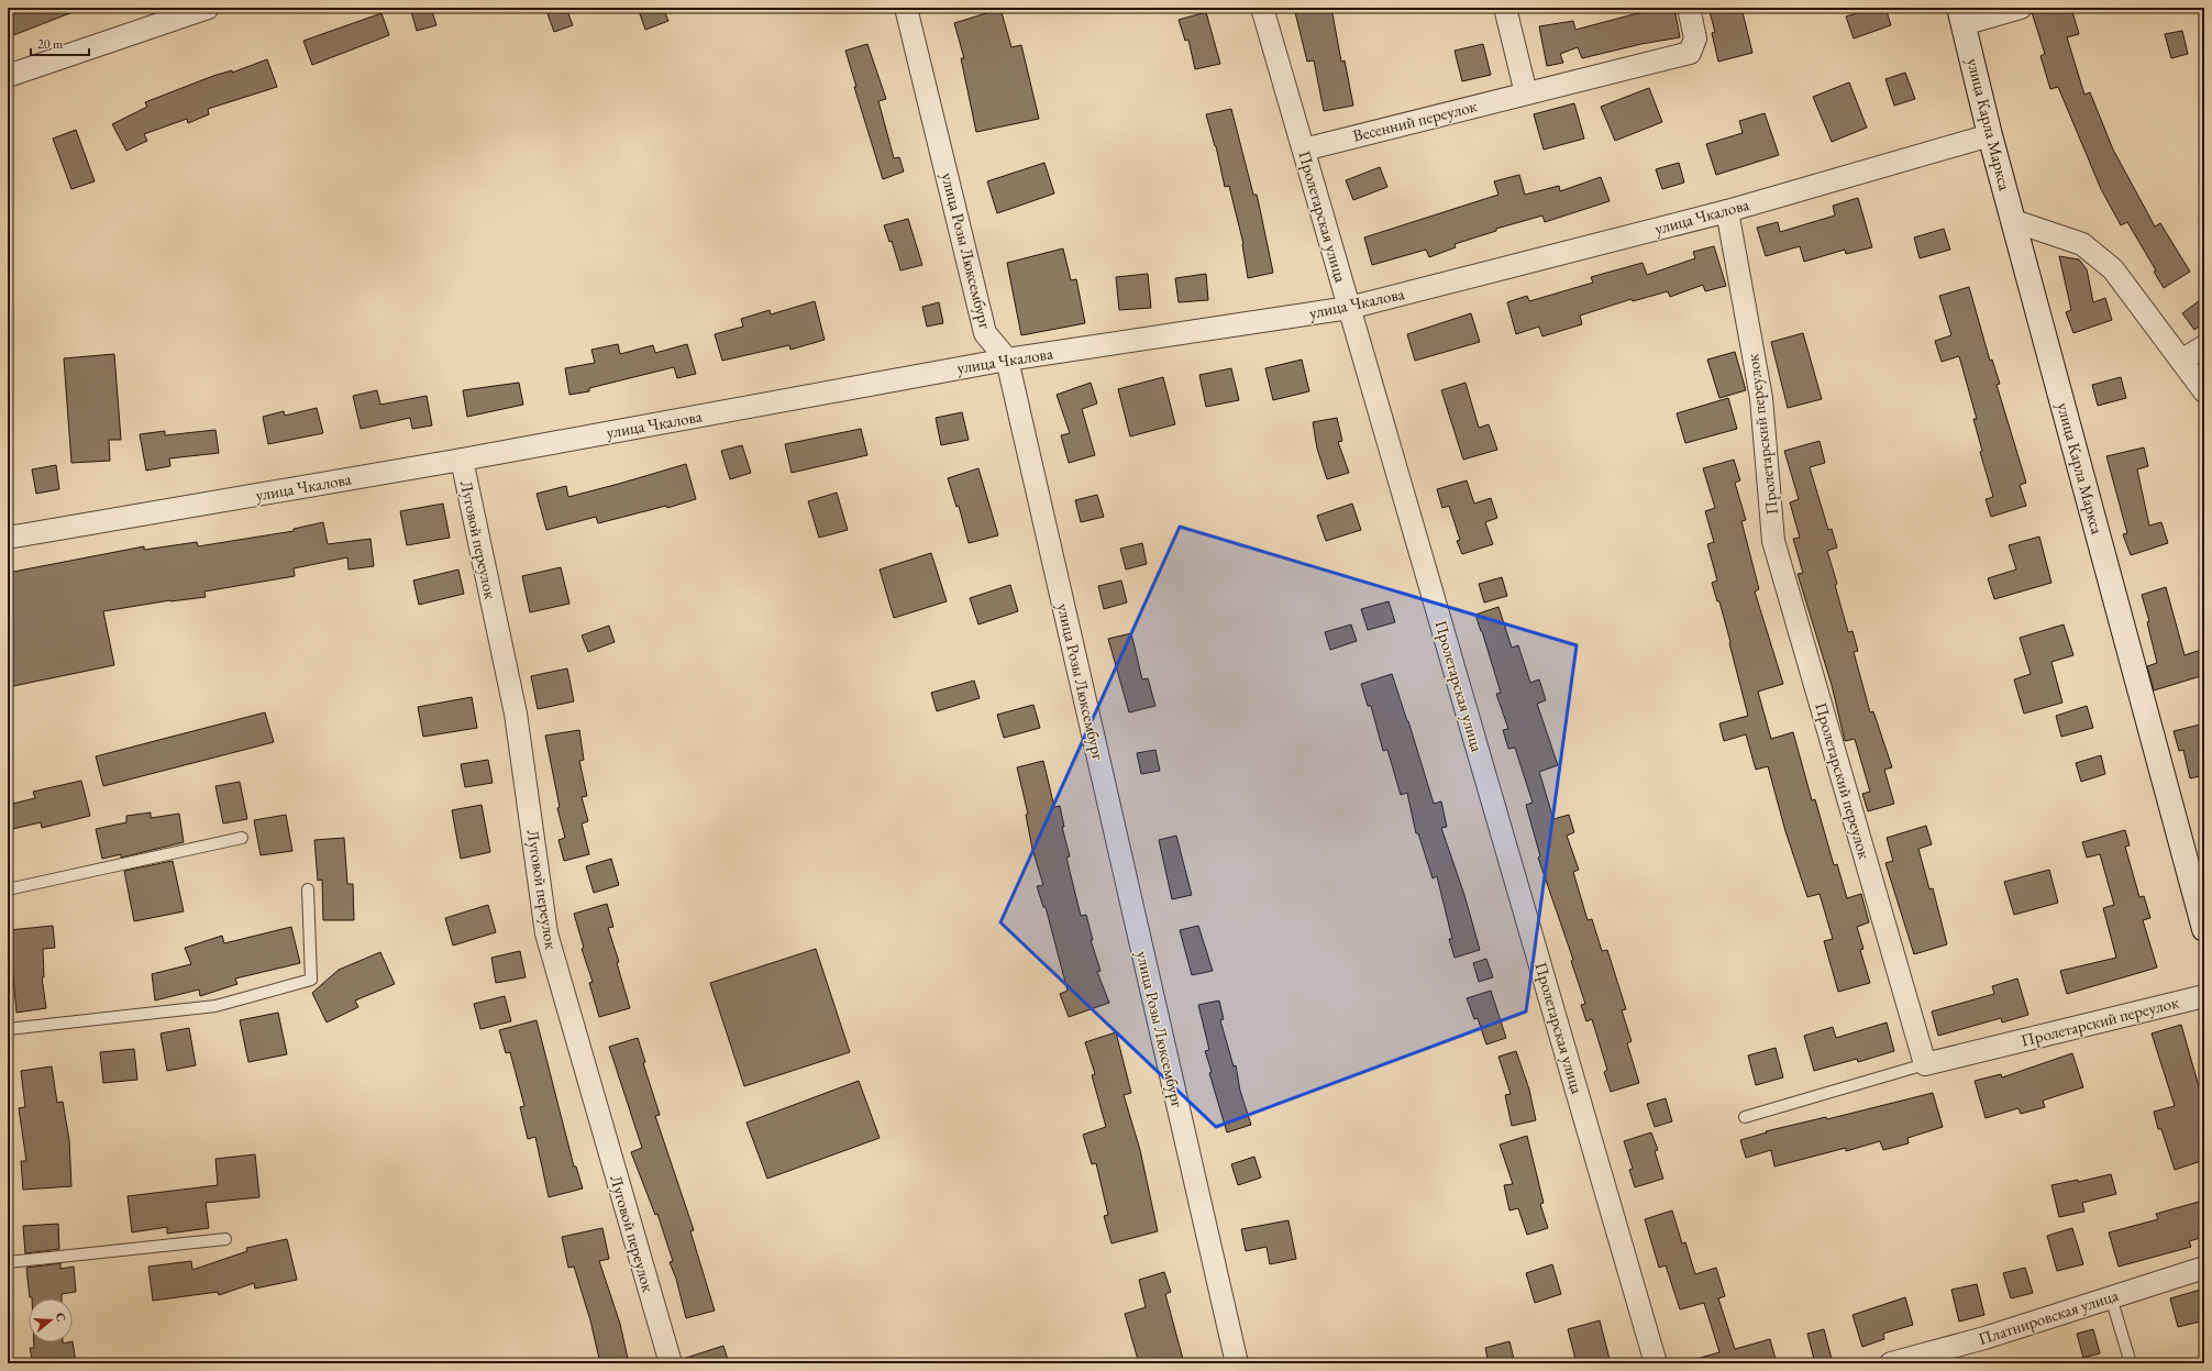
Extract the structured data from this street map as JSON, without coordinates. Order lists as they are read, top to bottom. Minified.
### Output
{"streets":{"main road":["улица Карла Маркса"],"street":["Весенний переулок","Пролетарская улица","улица Чкалова","улица Розы Люксембург","Пролетарский переулок","Луговой переулок","Платнировская улица"]},"crossings":[["Весенний переулок","Пролетарская улица"],["улица Карла Маркса","улица Чкалова"],["Пролетарская улица","улица Чкалова"],["улица Чкалова","улица Розы Люксембург"],["улица Чкалова","Пролетарский переулок"],["улица Чкалова","Луговой переулок"]],"scale_bar":"20 m","north":"right"}
